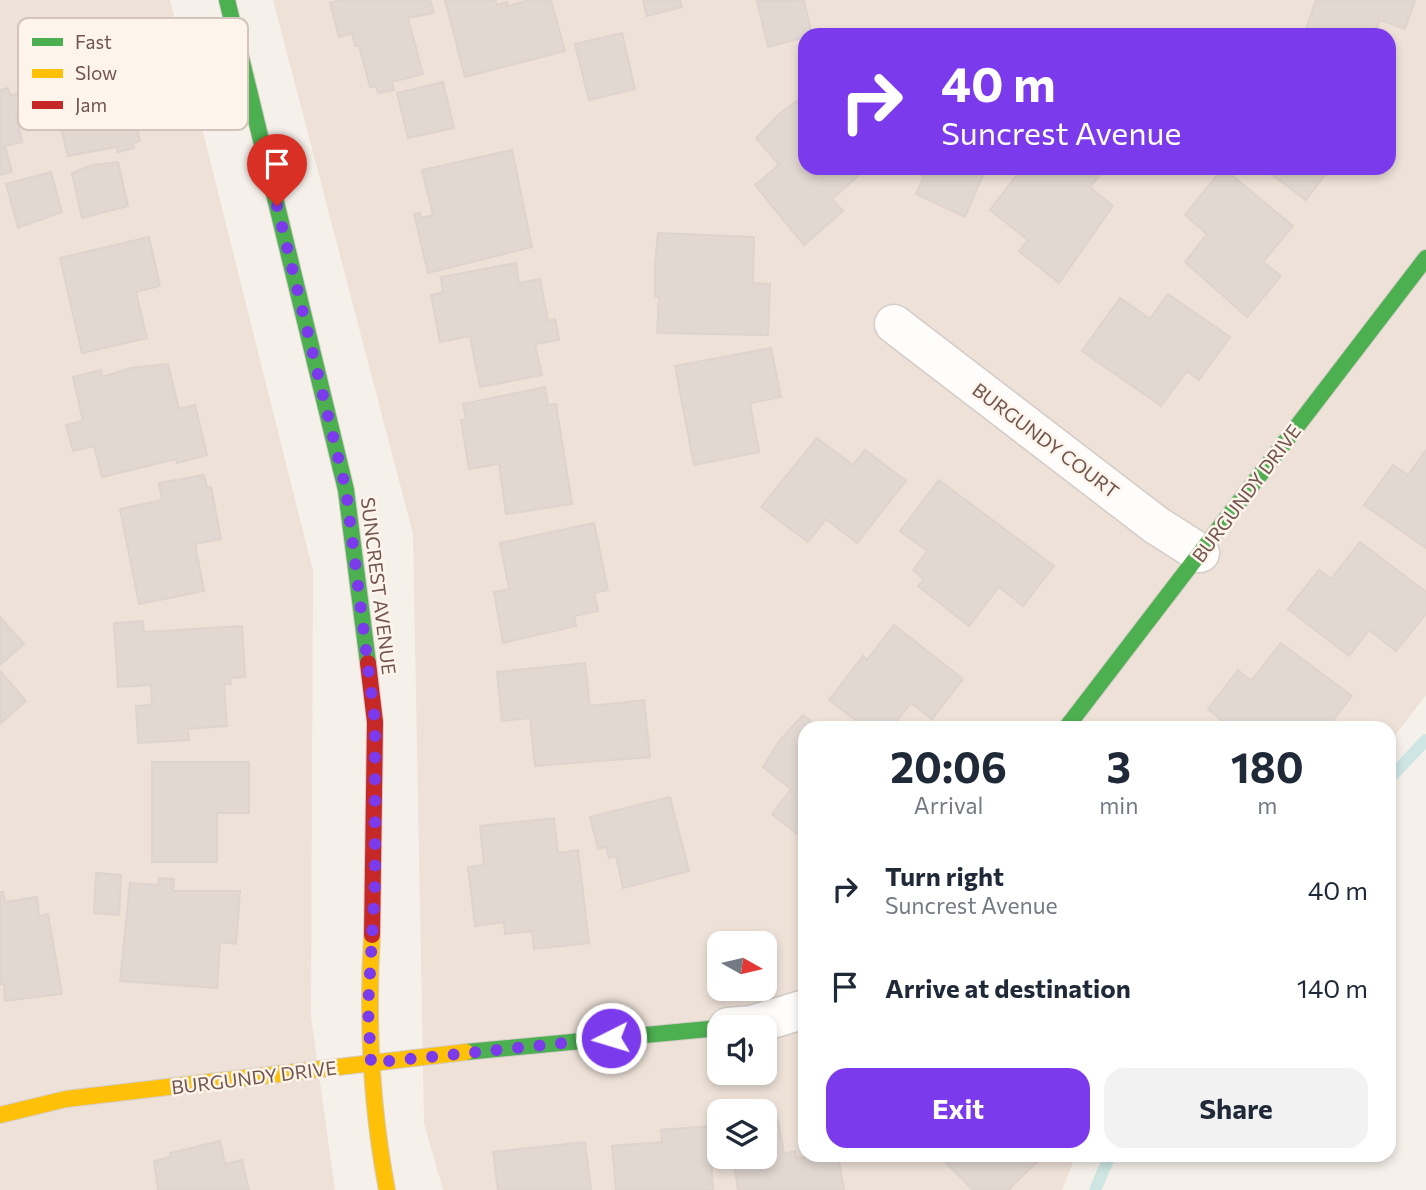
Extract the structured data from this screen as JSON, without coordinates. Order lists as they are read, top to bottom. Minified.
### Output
{"streets":{"street":["BURGUNDY COURT","BURGUNDY DRIVE","SUNCREST AVENUE"]},"crossings":[["BURGUNDY COURT","BURGUNDY DRIVE"],["BURGUNDY DRIVE","SUNCREST AVENUE"]],"legend":["Fast","Slow","Jam"],"north":"right","page":{"turn":["40 m","Suncrest Avenue"],"eta":["20:06","Arrival","3","min","180","m"],"list":[{"name":"Turn right","note":"Suncrest Avenue","value":"40 m"},{"name":"Arrive at destination","value":"140 m"}],"buttons":["Exit","Share"]}}
